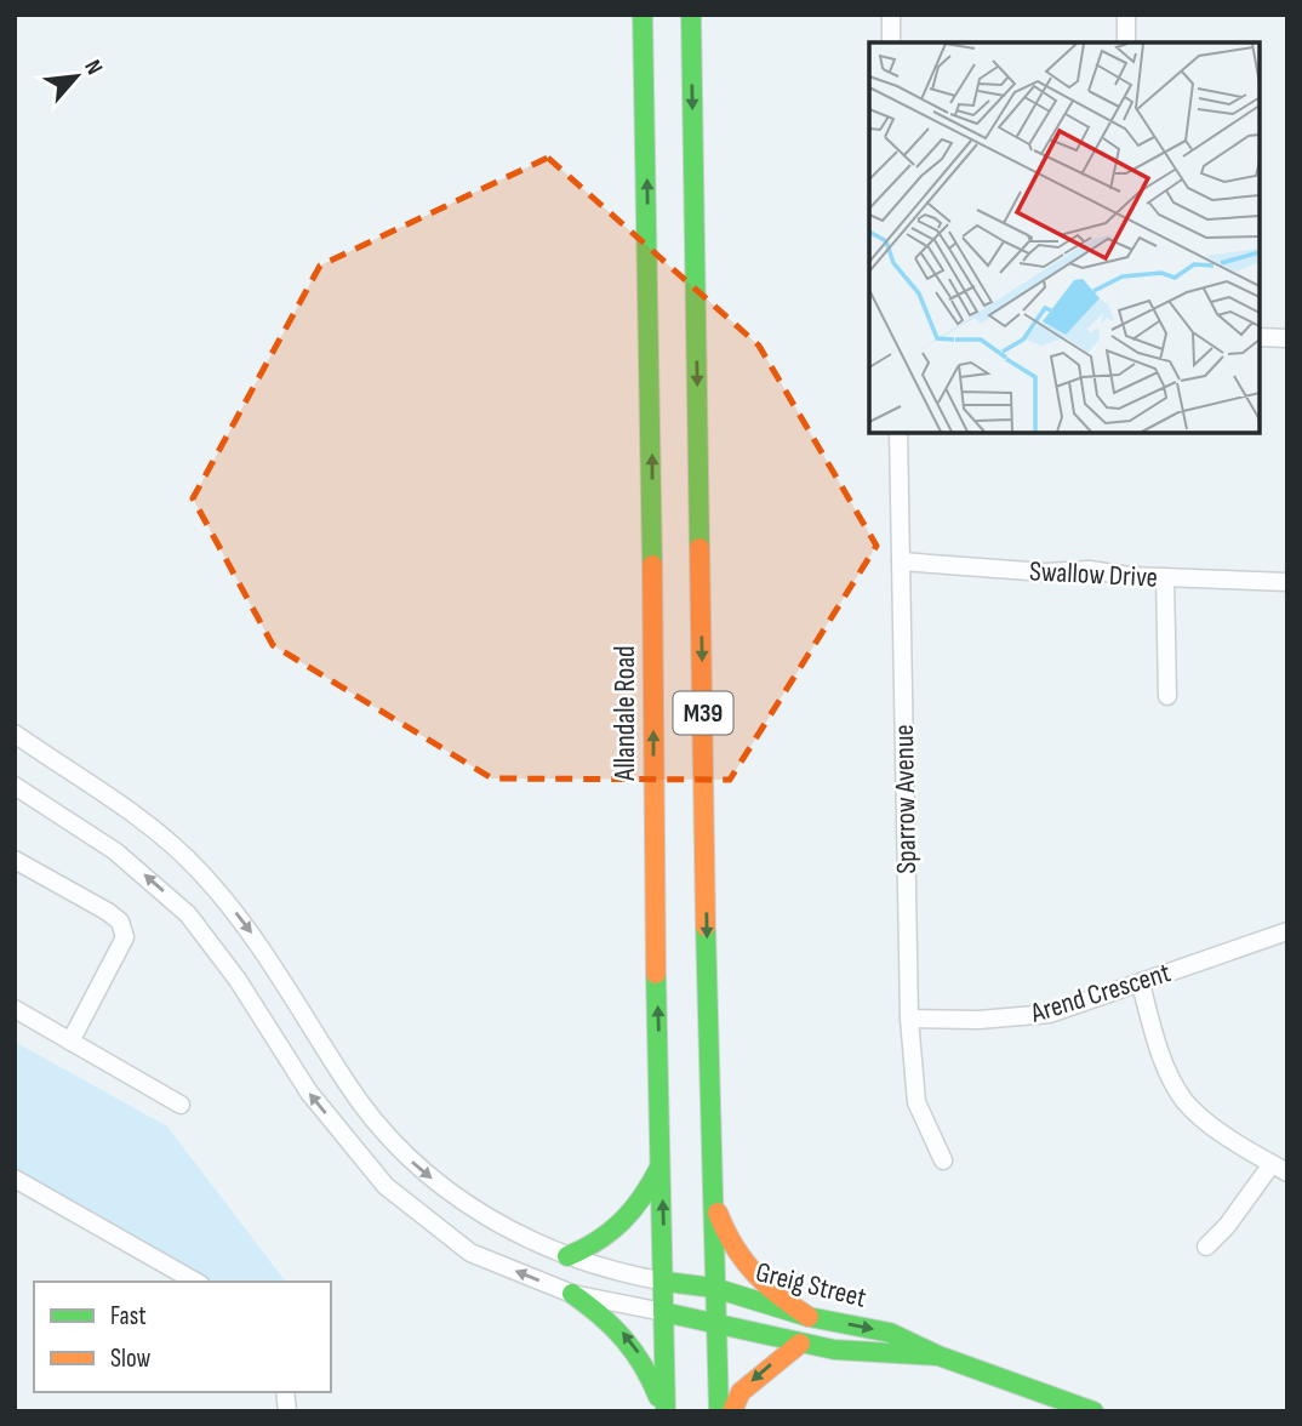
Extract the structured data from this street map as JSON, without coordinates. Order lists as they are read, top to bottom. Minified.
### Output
{"streets":{"main road":["Allandale Road","M39","Greig Street"],"street":["Swallow Drive","Sparrow Avenue","Arend Crescent"]},"crossings":[["Swallow Drive","Sparrow Avenue"],["Allandale Road","Greig Street"],["M39","Greig Street"],["Sparrow Avenue","Arend Crescent"]],"legend":["Fast","Slow"],"north":"top right"}
